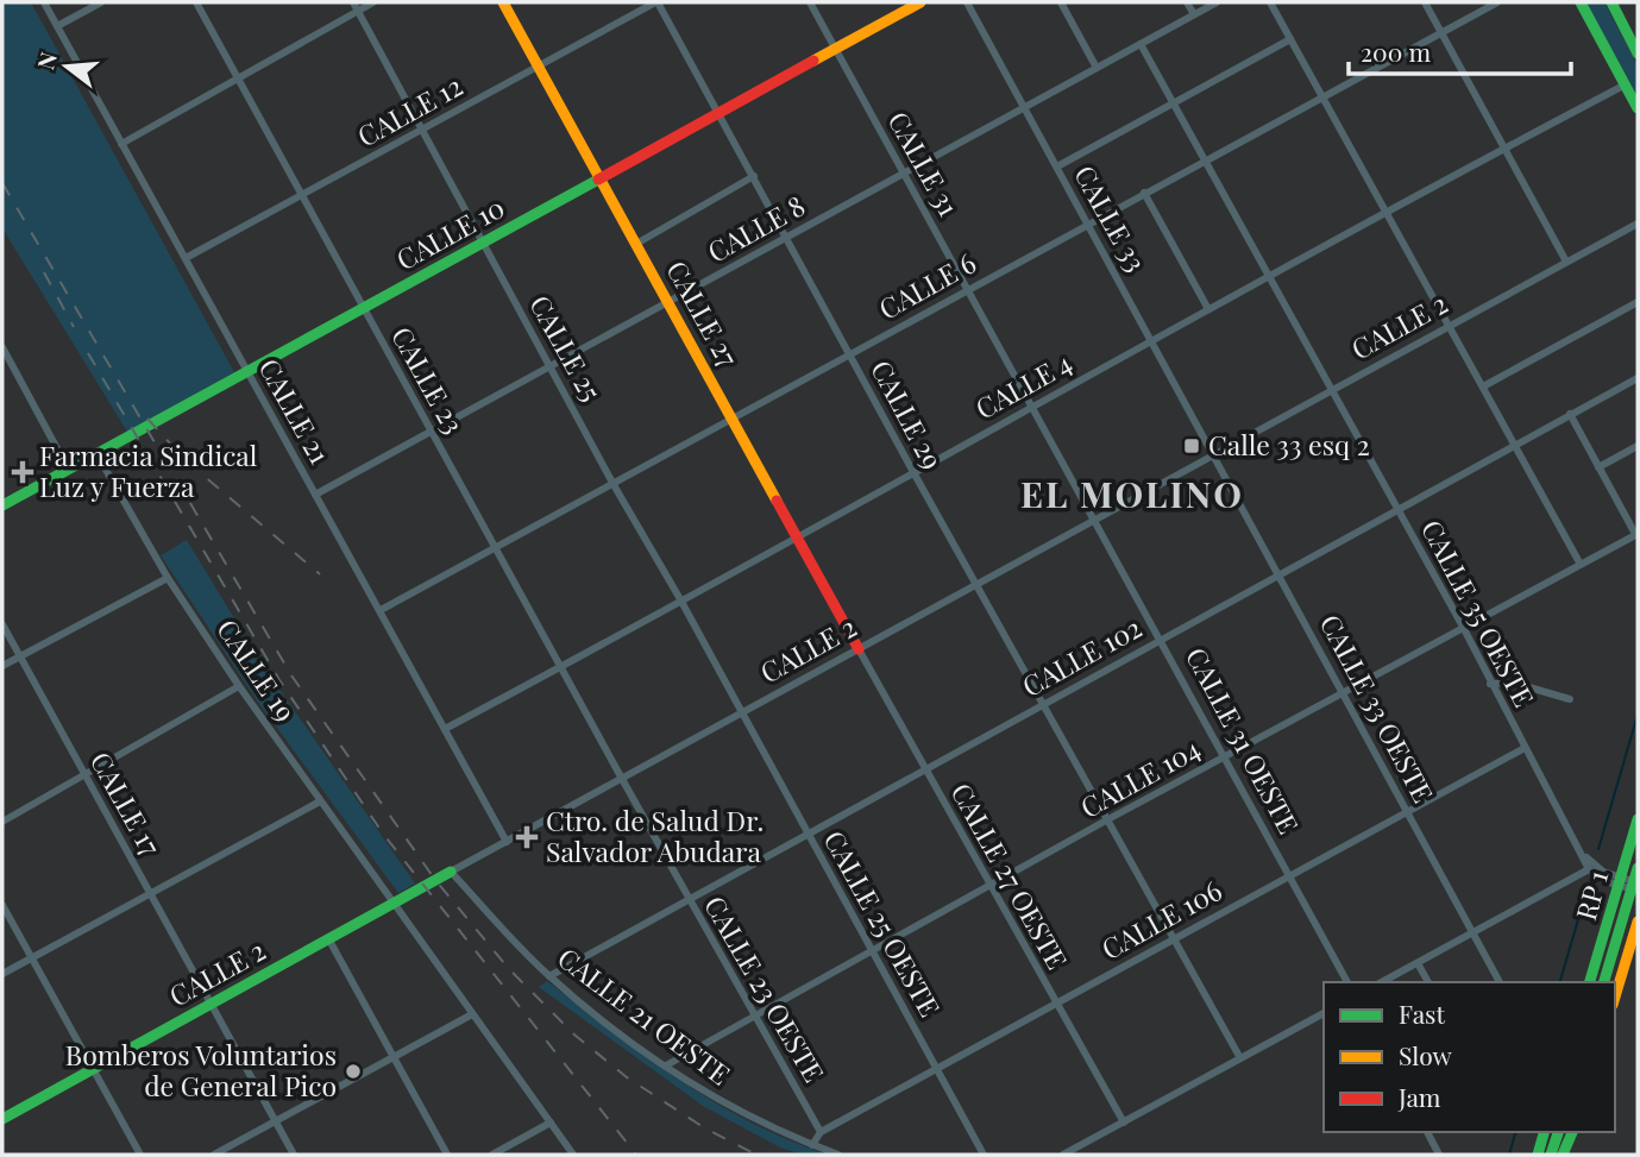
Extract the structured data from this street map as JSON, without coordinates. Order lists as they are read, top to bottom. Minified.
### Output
{"streets":{"street":["CALLE 12","CALLE 31","CALLE 33","CALLE 8","CALLE 10","CALLE 6","CALLE 27","CALLE 2","CALLE 25","CALLE 23","CALLE 4","CALLE 21","CALLE 29","CALLE 35 OESTE","CALLE 102","CALLE 19","CALLE 33 OESTE","CALLE 31 OESTE","CALLE 104","CALLE 17","CALLE 27 OESTE","RP 1","CALLE 106","CALLE 25 OESTE","CALLE 23 OESTE","CALLE 21 OESTE"]},"crossings":[["CALLE 12","CALLE 27"],["CALLE 12","CALLE 25"],["CALLE 12","CALLE 23"],["CALLE 12","CALLE 21"],["CALLE 12","CALLE 29"],["CALLE 31","CALLE 8"],["CALLE 31","CALLE 10"],["CALLE 31","CALLE 6"],["CALLE 31","CALLE 2"],["CALLE 31","CALLE 4"],["CALLE 31","CALLE 31 OESTE"],["CALLE 33","CALLE 8"],["CALLE 33","CALLE 6"],["CALLE 33","CALLE 2"],["CALLE 33","CALLE 4"],["CALLE 33","CALLE 33 OESTE"],["CALLE 8","CALLE 27"],["CALLE 8","CALLE 25"],["CALLE 8","CALLE 23"],["CALLE 8","CALLE 21"],["CALLE 8","CALLE 29"],["CALLE 8","CALLE 35 OESTE"],["CALLE 10","CALLE 27"],["CALLE 10","CALLE 25"],["CALLE 10","CALLE 23"],["CALLE 10","CALLE 21"],["CALLE 10","CALLE 29"],["CALLE 10","CALLE 19"],["CALLE 6","CALLE 27"],["CALLE 6","CALLE 25"],["CALLE 6","CALLE 23"],["CALLE 6","CALLE 21"],["CALLE 6","CALLE 29"],["CALLE 6","CALLE 35 OESTE"],["CALLE 27","CALLE 2"],["CALLE 27","CALLE 4"],["CALLE 27","CALLE 27 OESTE"],["CALLE 2","CALLE 25"],["CALLE 2","CALLE 23"],["CALLE 2","CALLE 21"],["CALLE 2","CALLE 29"],["CALLE 2","CALLE 35 OESTE"],["CALLE 2","CALLE 19"],["CALLE 2","CALLE 33 OESTE"],["CALLE 2","CALLE 31 OESTE"],["CALLE 2","CALLE 17"],["CALLE 2","CALLE 27 OESTE"],["CALLE 2","CALLE 25 OESTE"],["CALLE 2","CALLE 23 OESTE"],["CALLE 2","CALLE 21 OESTE"],["CALLE 25","CALLE 4"],["CALLE 25","CALLE 25 OESTE"],["CALLE 23","CALLE 4"],["CALLE 23","CALLE 23 OESTE"],["CALLE 4","CALLE 21"],["CALLE 4","CALLE 29"],["CALLE 4","CALLE 35 OESTE"],["CALLE 29","CALLE 102"],["CALLE 29","CALLE 104"],["CALLE 29","CALLE 106"],["CALLE 35 OESTE","CALLE 102"],["CALLE 35 OESTE","CALLE 104"],["CALLE 35 OESTE","CALLE 106"],["CALLE 102","CALLE 33 OESTE"],["CALLE 102","CALLE 31 OESTE"],["CALLE 102","CALLE 27 OESTE"],["CALLE 102","CALLE 25 OESTE"],["CALLE 102","CALLE 23 OESTE"],["CALLE 102","CALLE 21 OESTE"],["CALLE 33 OESTE","CALLE 104"],["CALLE 33 OESTE","CALLE 106"],["CALLE 31 OESTE","CALLE 104"],["CALLE 31 OESTE","CALLE 106"],["CALLE 104","CALLE 27 OESTE"],["CALLE 104","CALLE 25 OESTE"],["CALLE 104","CALLE 23 OESTE"],["CALLE 104","CALLE 21 OESTE"],["CALLE 27 OESTE","CALLE 106"],["CALLE 106","CALLE 25 OESTE"],["CALLE 106","CALLE 23 OESTE"]],"districts":["EL MOLINO"],"places":{"transit":["Calle 33 esq 2"],"health":["Farmacia Sindical Luz y Fuerza","Ctro. de Salud Dr. Salvador Abudara"],"other":["Bomberos Voluntarios de General Pico"]},"legend":["Fast","Slow","Jam"],"scale_bar":"200 m","north":"left"}
